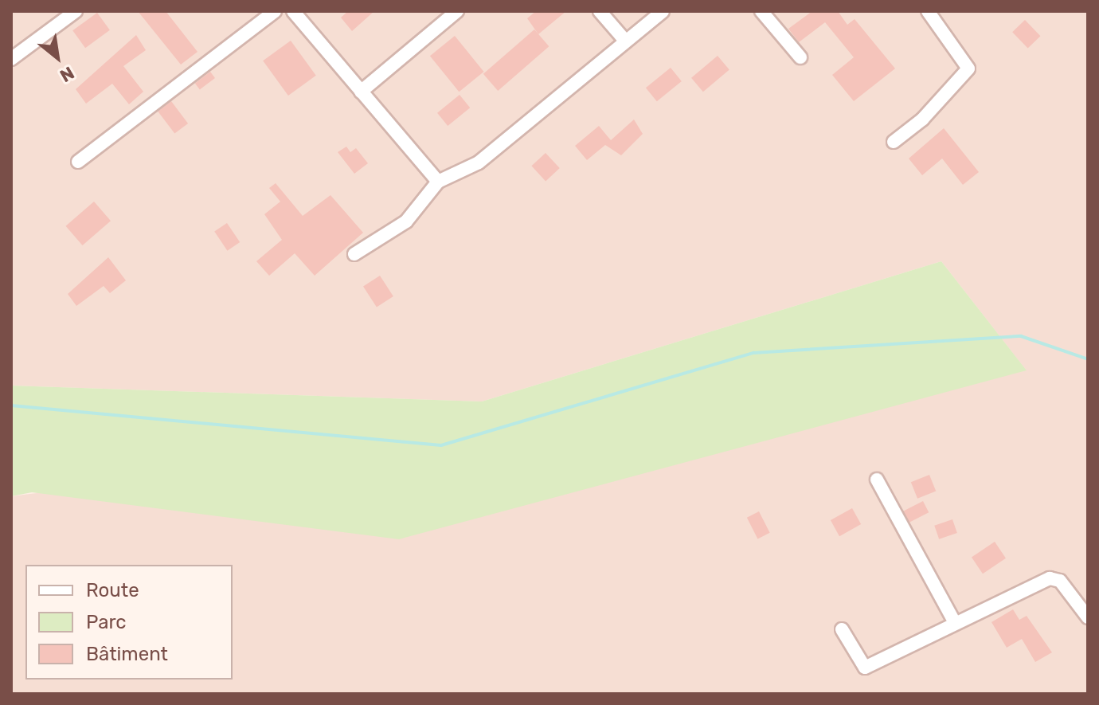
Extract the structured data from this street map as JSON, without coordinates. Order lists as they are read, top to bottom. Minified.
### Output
{"legend":["Route","Parc","Bâtiment"],"north":"bottom right"}
